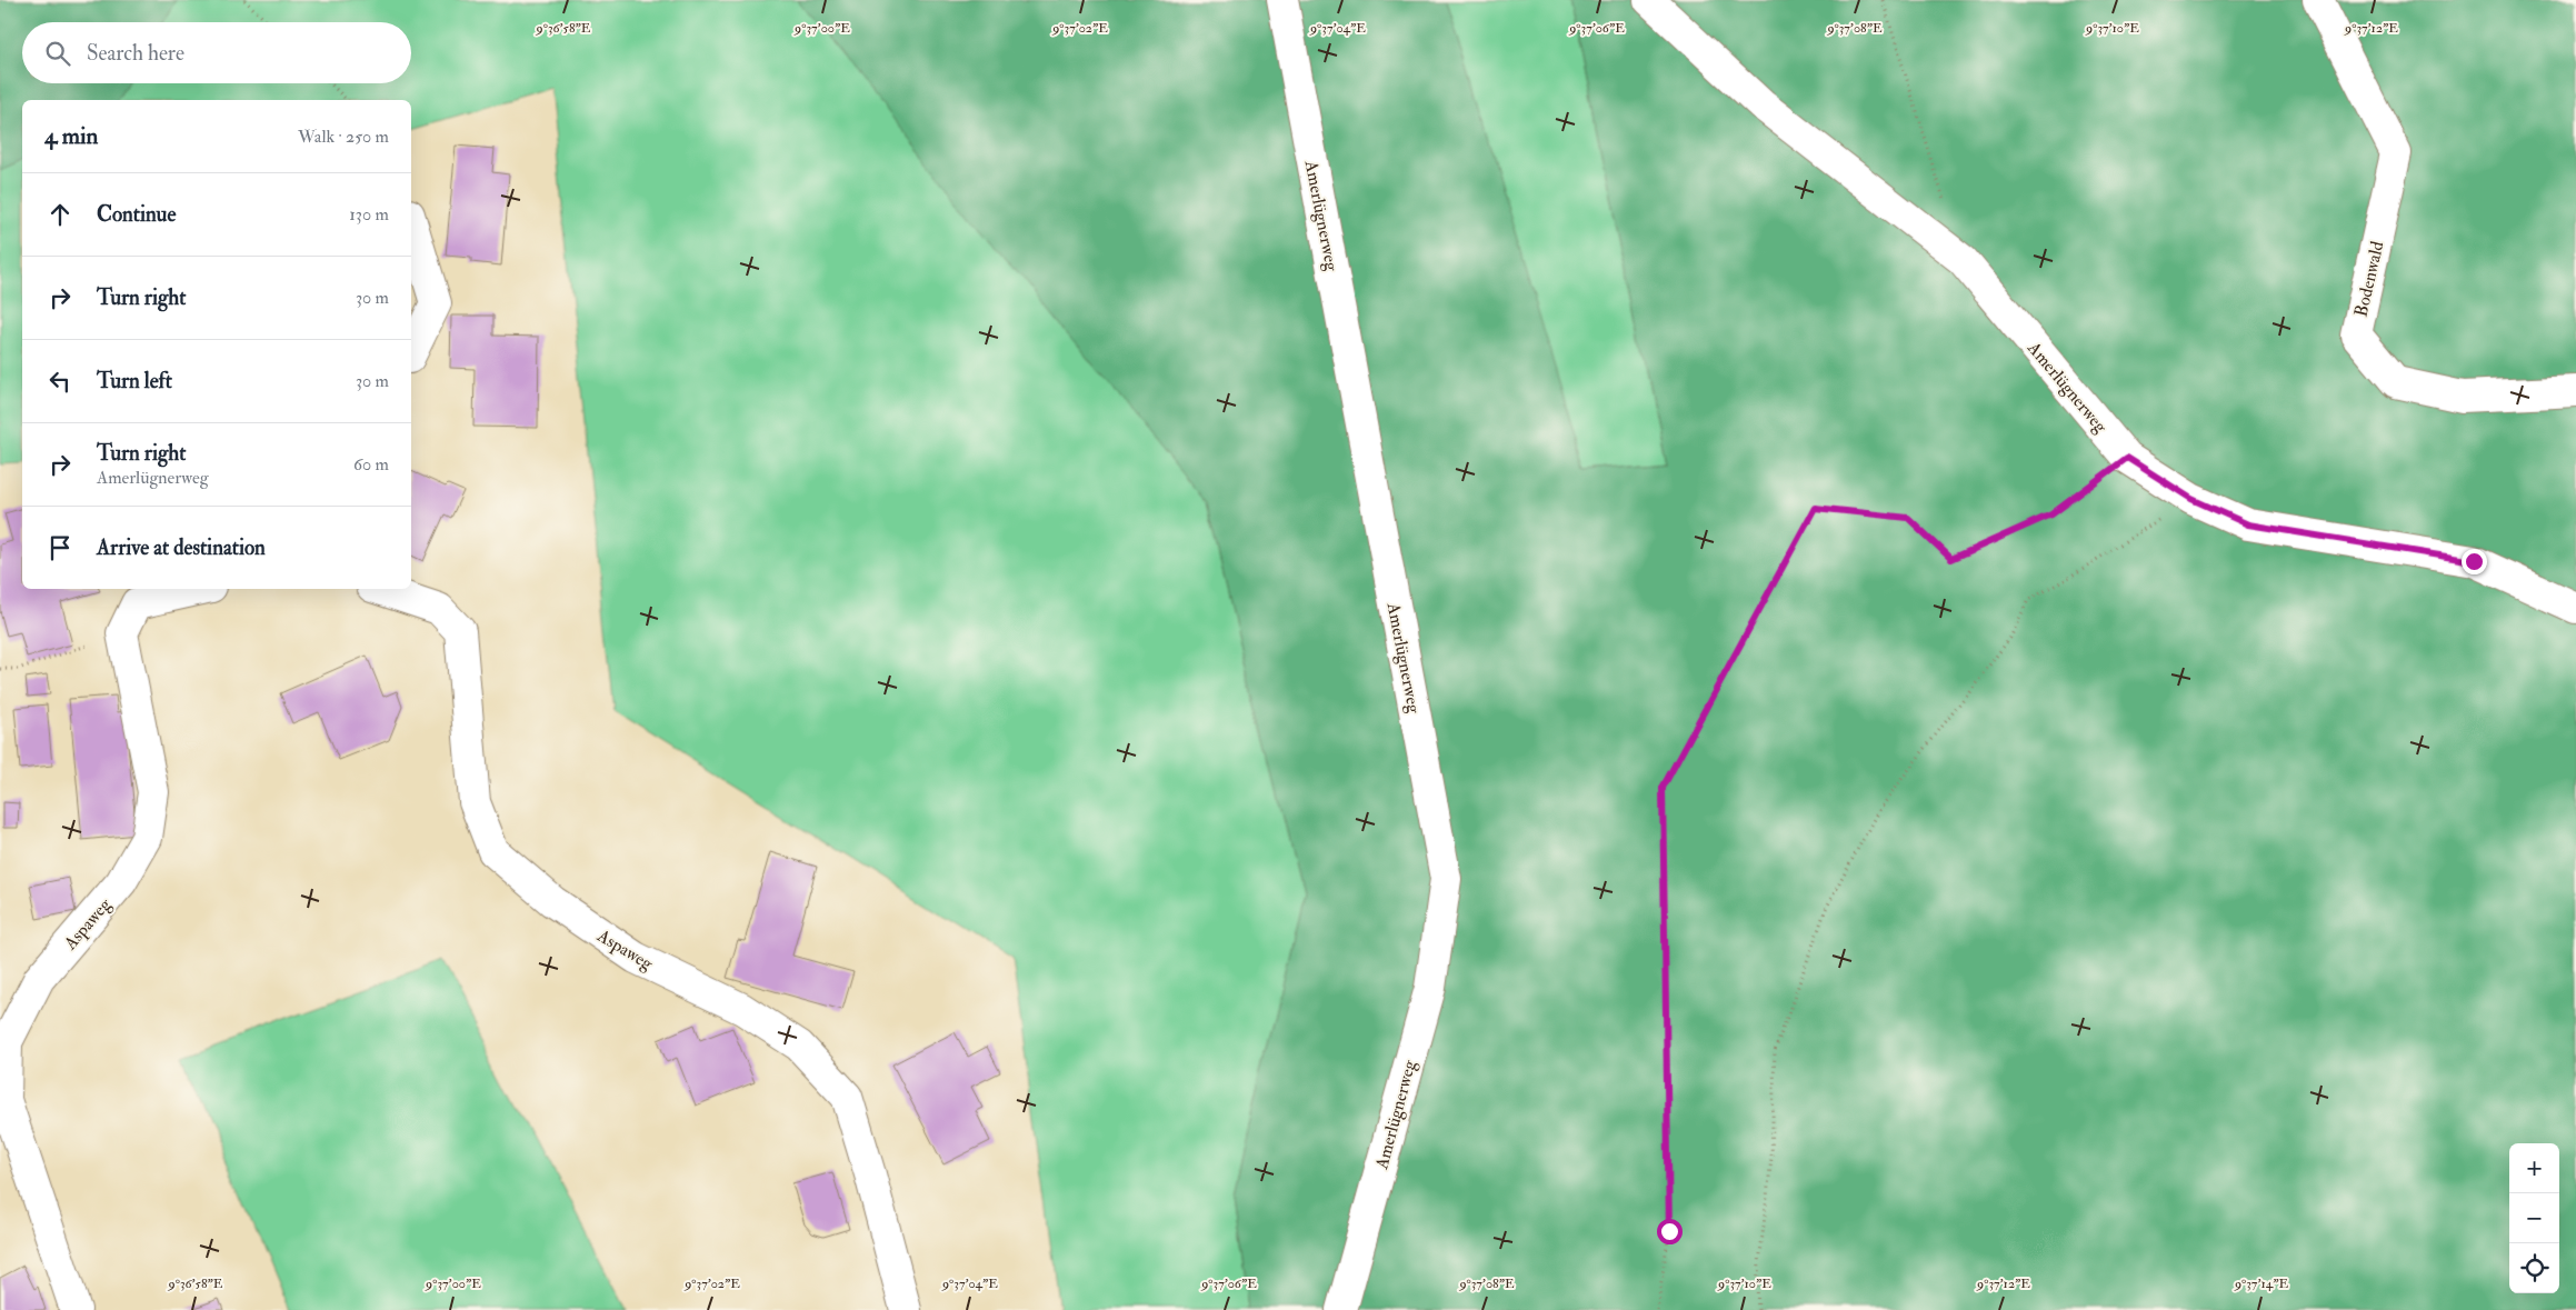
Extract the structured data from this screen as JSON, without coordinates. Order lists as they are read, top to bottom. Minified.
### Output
{"streets":{"street":["Amerlügnerweg","Bodenwald","Aspaweg"]},"page":{"search":"Search here","heading":["4 min","Walk · 250 m"],"list":[["Continue","130 m"],["Turn right","30 m"],["Turn left","30 m"],["Turn right","Amerlügnerweg","60 m"],"Arrive at destination"],"map_buttons":["+","−"]},"coordinates":["9°36'58\"E","9°37'00\"E","9°37'02\"E","9°37'04\"E","9°37'06\"E","9°37'08\"E","9°37'10\"E","9°37'12\"E","9°37'14\"E"]}
